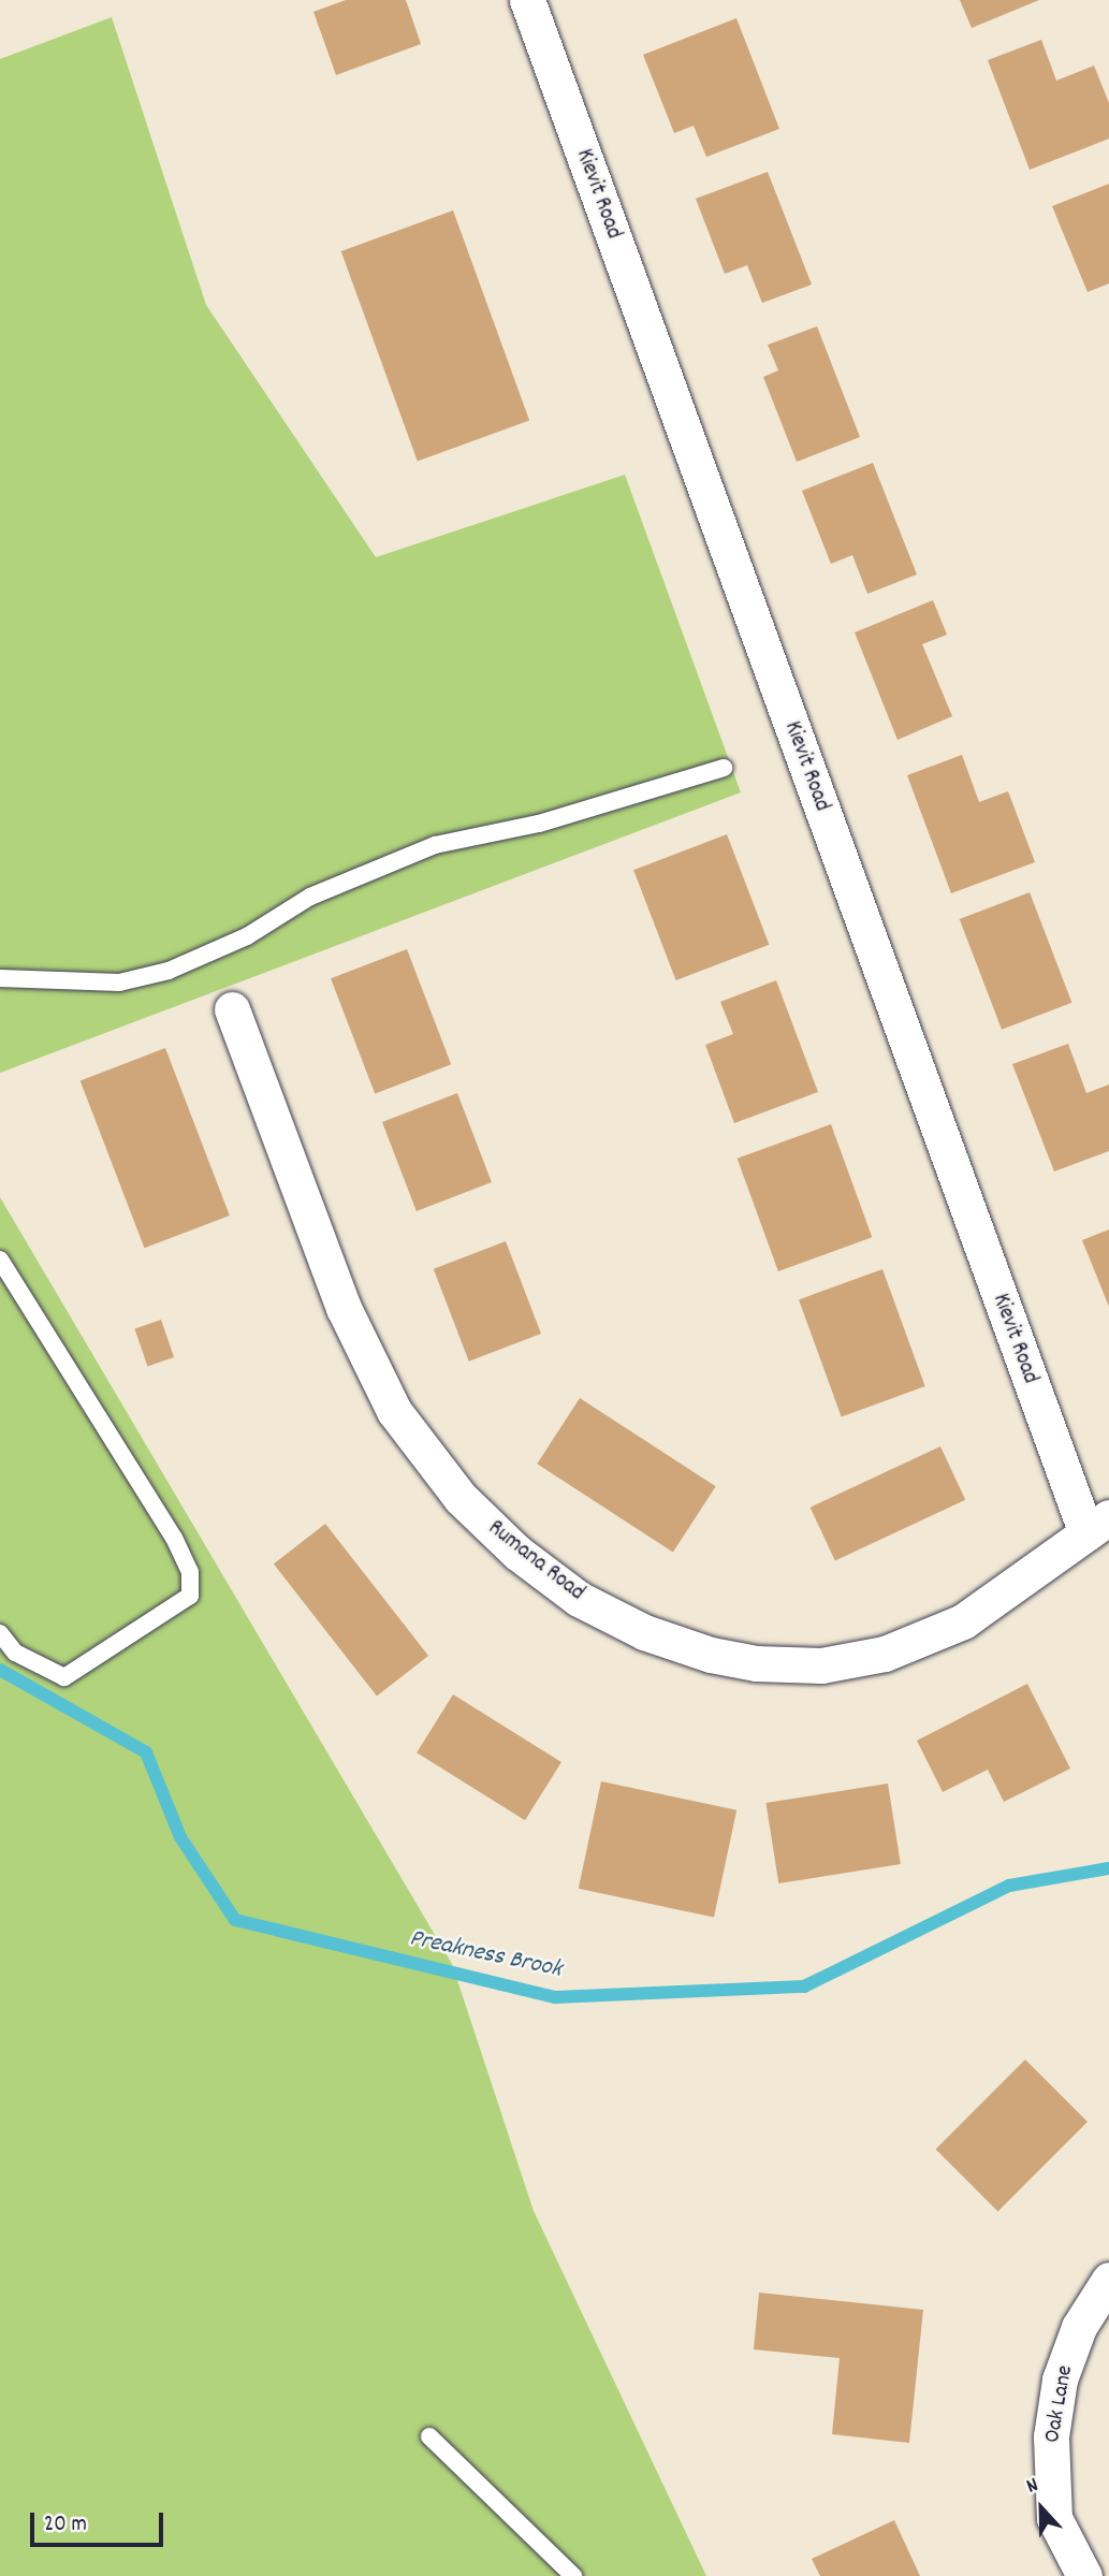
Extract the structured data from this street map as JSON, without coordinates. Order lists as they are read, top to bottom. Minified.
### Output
{"streets":{"street":["Kievit Road","Rumana Road","Oak Lane"]},"crossings":[["Kievit Road","Rumana Road"]],"water":["Preakness Brook"],"scale_bar":"20 m","north":"top"}
